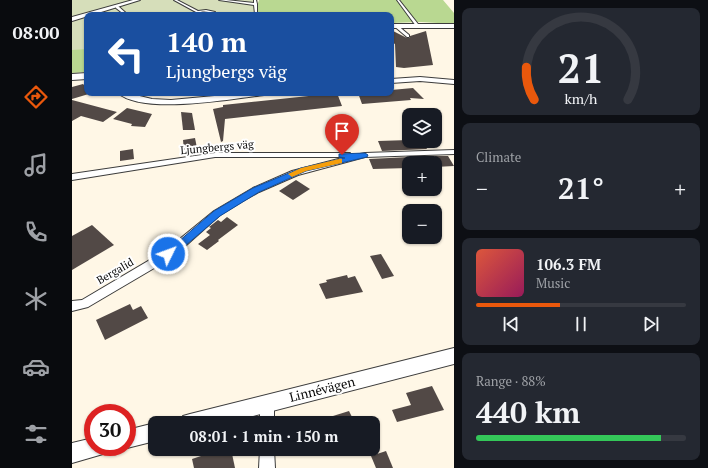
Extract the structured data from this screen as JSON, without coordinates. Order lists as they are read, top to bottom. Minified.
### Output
{"streets":{"street":["Ljungbergs väg","Bergalid","Linnévägen"]},"crossings":[["Ljungbergs väg","Bergalid"]],"page":{"tabs":"08:00","turn":["140 m","Ljungbergs väg"],"map_buttons":["+","−"],"tile":["Climate",["Range · 88%","440 km"]],"heat":["−","21°","+"],"song":["106.3 FM","Music"],"limit":"30","trip":"08:01 · 1 min · 150 m","gauge":["21","km/h"]}}
